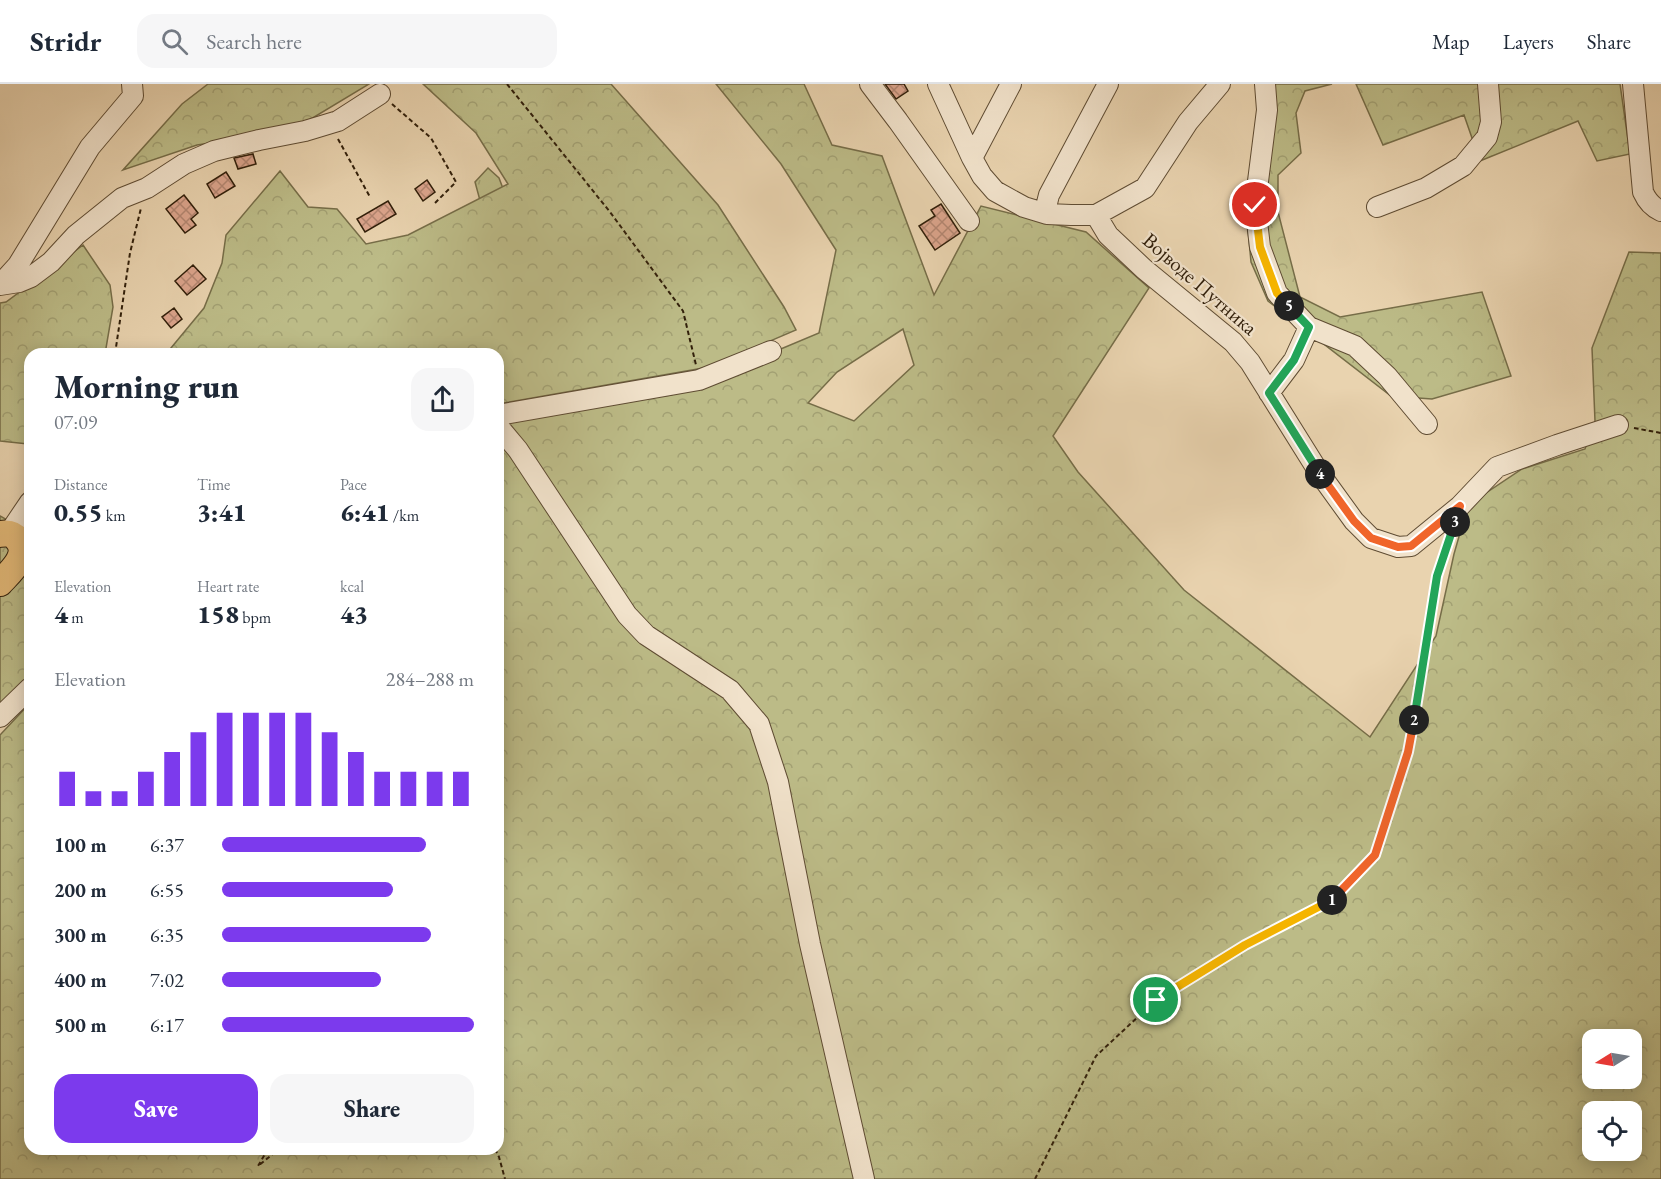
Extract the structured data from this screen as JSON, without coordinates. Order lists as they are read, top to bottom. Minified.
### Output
{"streets":{"street":["Војводе Путника"]},"north":"left","page":{"header":"Stridr","search":"Search here","nav":["Map","Layers","Share"],"pins":["5","4","3","2","1"],"heading":["Morning run","07:09"],"stats":[["Distance","0.55 km"],["Time","3:41"],["Pace","6:41 /km"],["Elevation","4 m"],["Heart rate","158 bpm"],["kcal","43"]],"chart":["Elevation","284–288 m"],"list":[{"name":"100 m","note":"6:37"},{"name":"200 m","note":"6:55"},{"name":"300 m","note":"6:35"},{"name":"400 m","note":"7:02"},{"name":"500 m","note":"6:17"}],"buttons":["Save","Share"]}}
